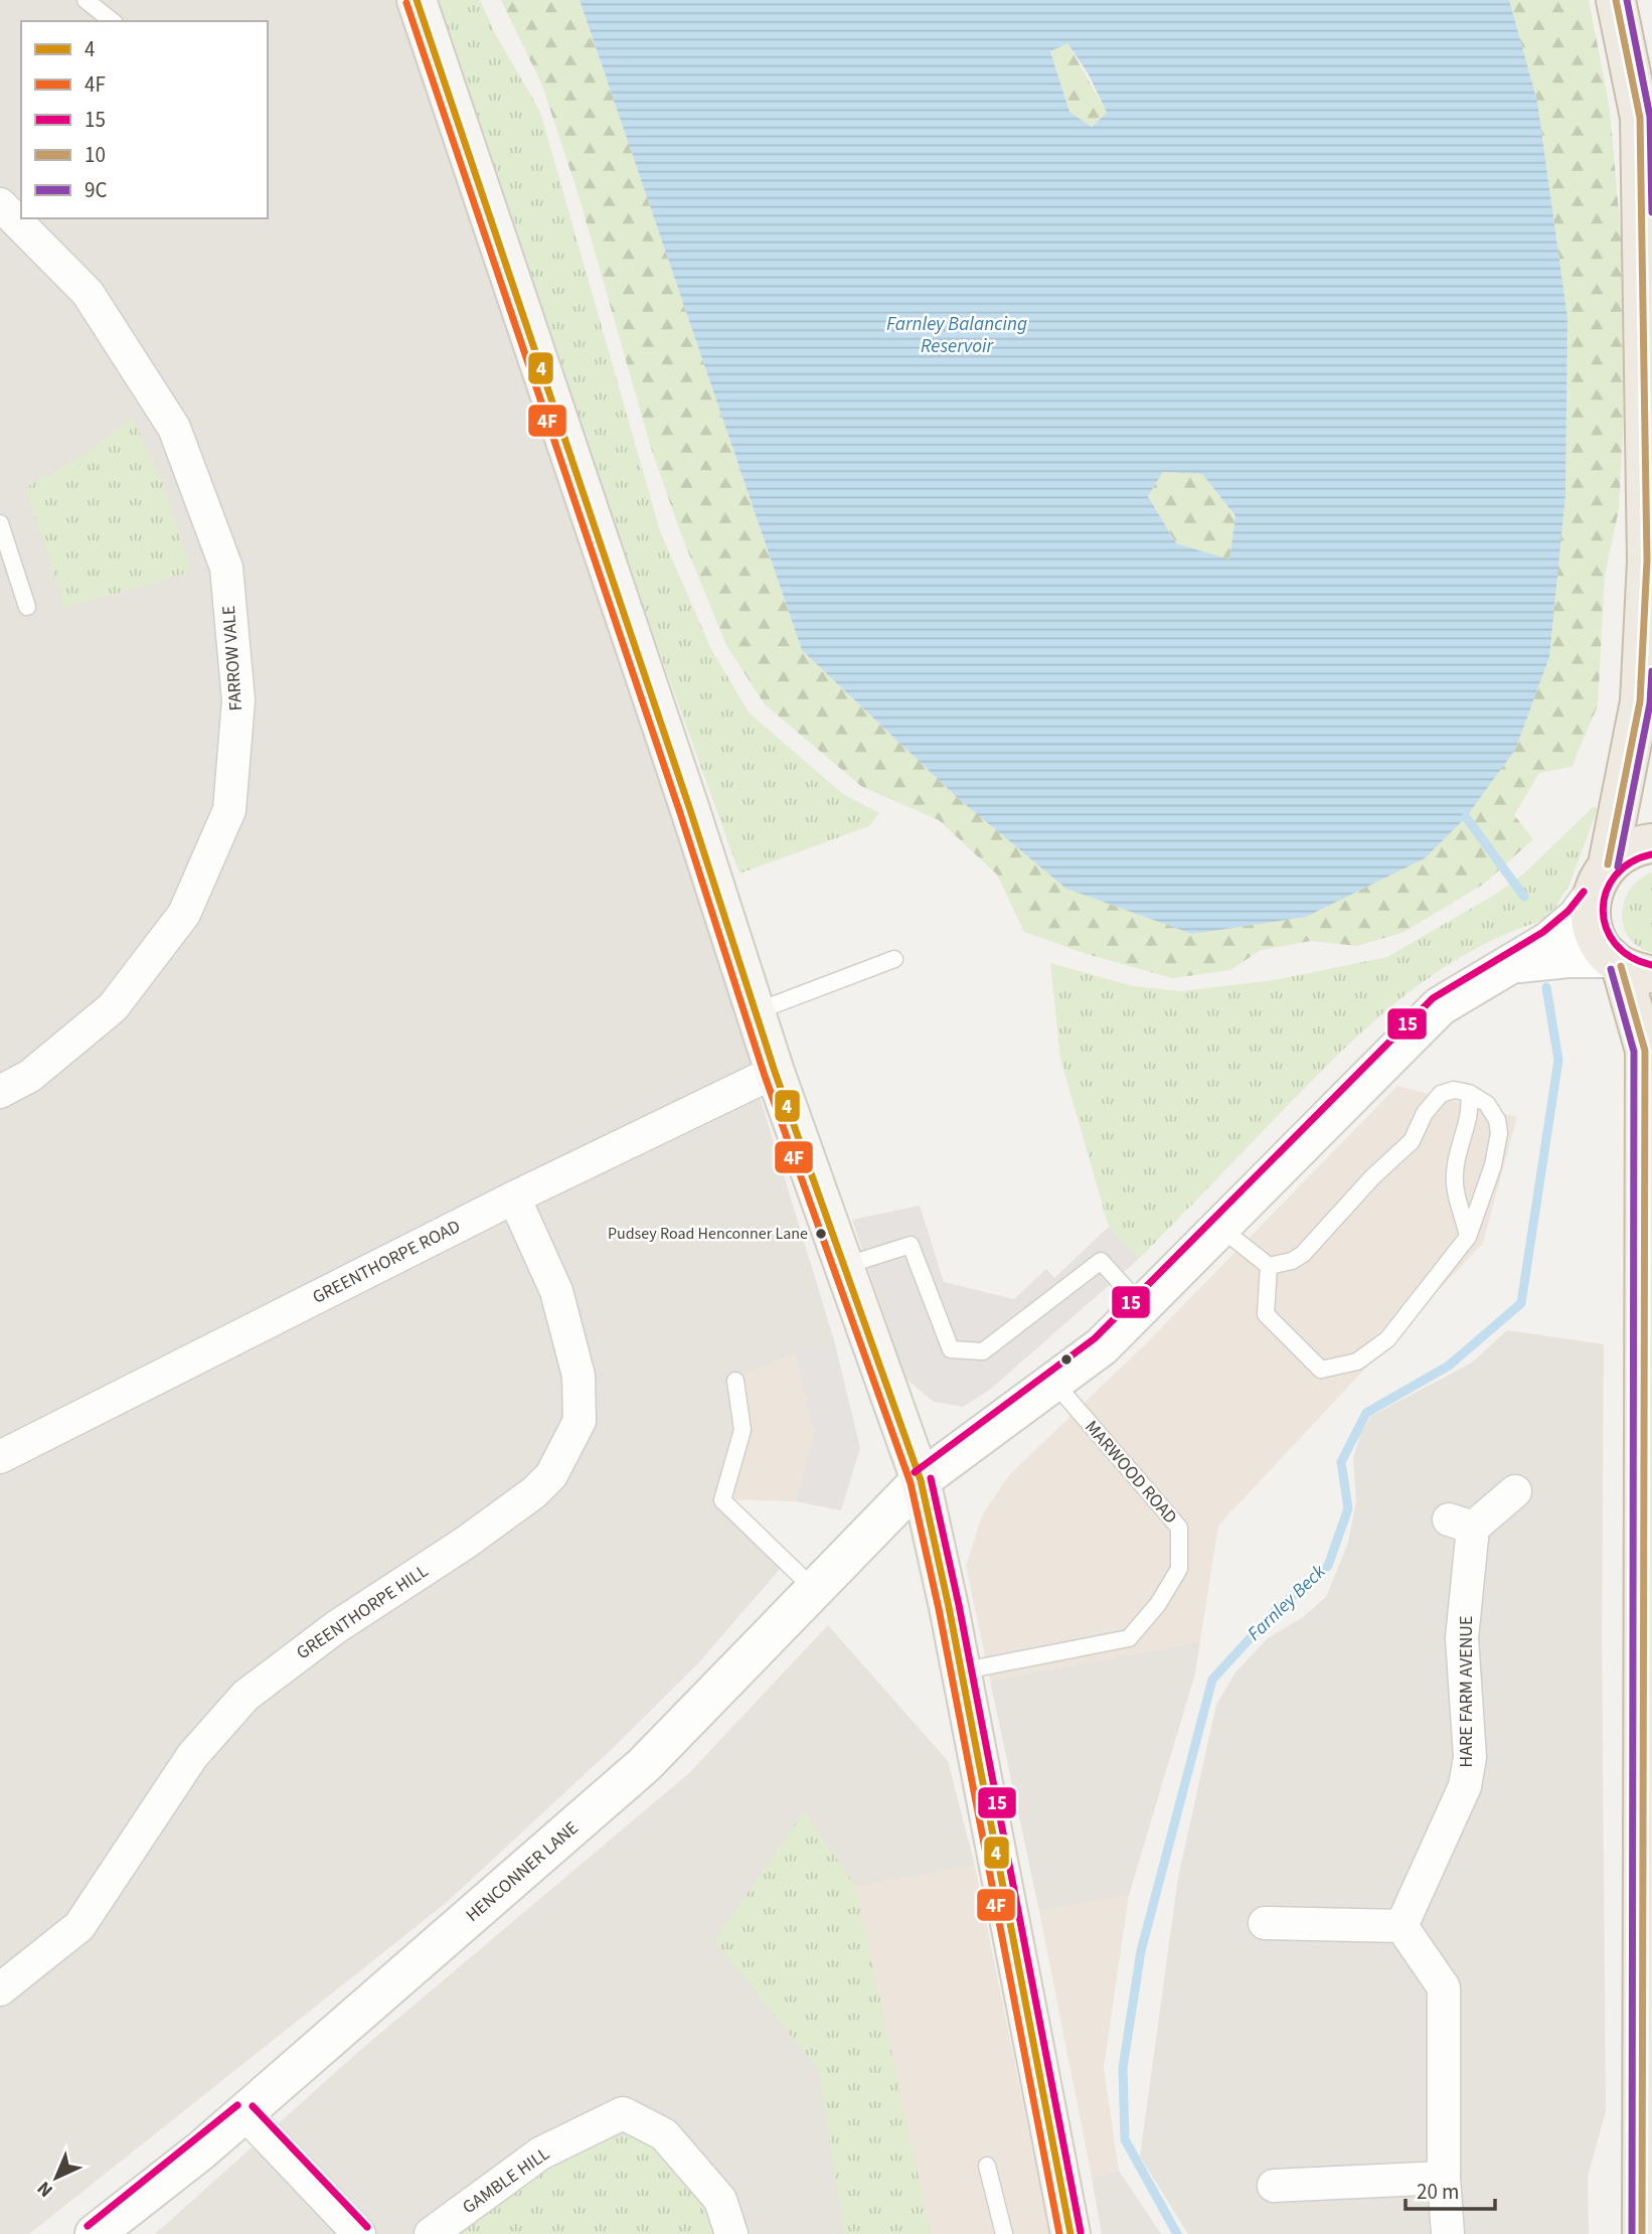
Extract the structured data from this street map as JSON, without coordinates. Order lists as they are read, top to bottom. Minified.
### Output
{"streets":{"street":["FARROW VALE","GREENTHORPE ROAD","GREENTHORPE HILL","HARE FARM AVENUE","HENCONNER LANE","GAMBLE HILL"],"lane":["MARWOOD ROAD"]},"crossings":[["GREENTHORPE ROAD","GREENTHORPE HILL"],["MARWOOD ROAD","HENCONNER LANE"]],"water":["Farnley Balancing Reservoir","Farnley Beck"],"places":["Pudsey Road Henconner Lane"],"lines":["transit line 4","transit line 10","transit line 9C","transit line 4F","transit line 15"],"legend":["4","4F","15","10","9C"],"scale_bar":"20 m","north":"bottom left"}
